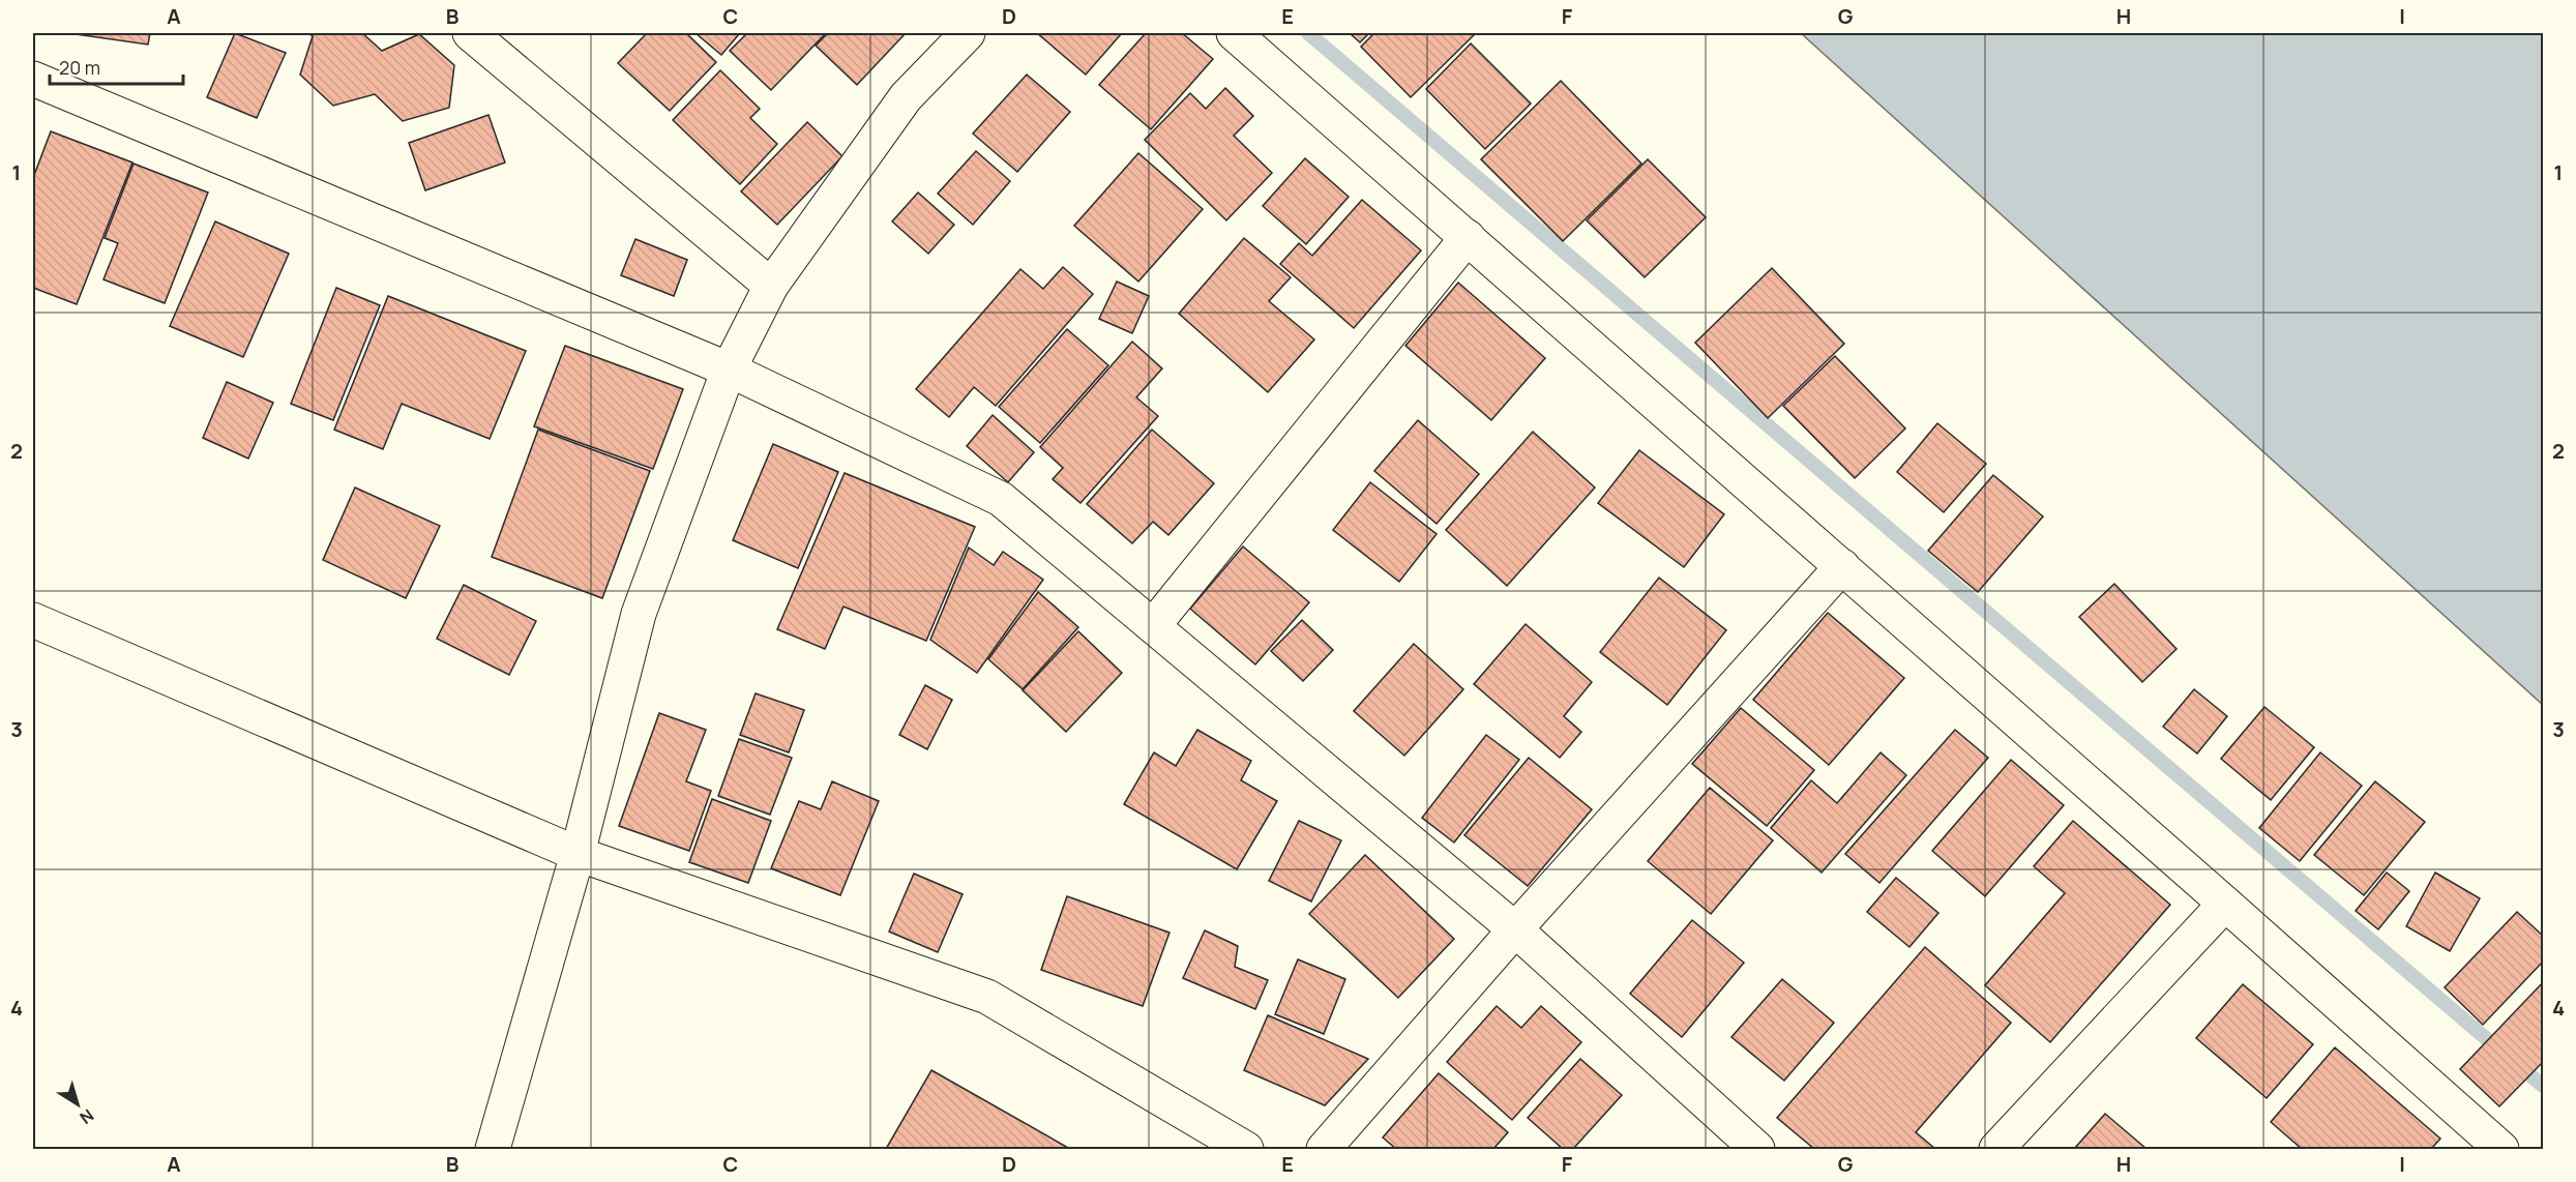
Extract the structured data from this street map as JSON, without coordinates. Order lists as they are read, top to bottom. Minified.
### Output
{"scale_bar":"20 m","north":"bottom right","grid":{"columns":["A","B","C","D","E","F","G","H","I"],"rows":["1","2","3","4"]}}
